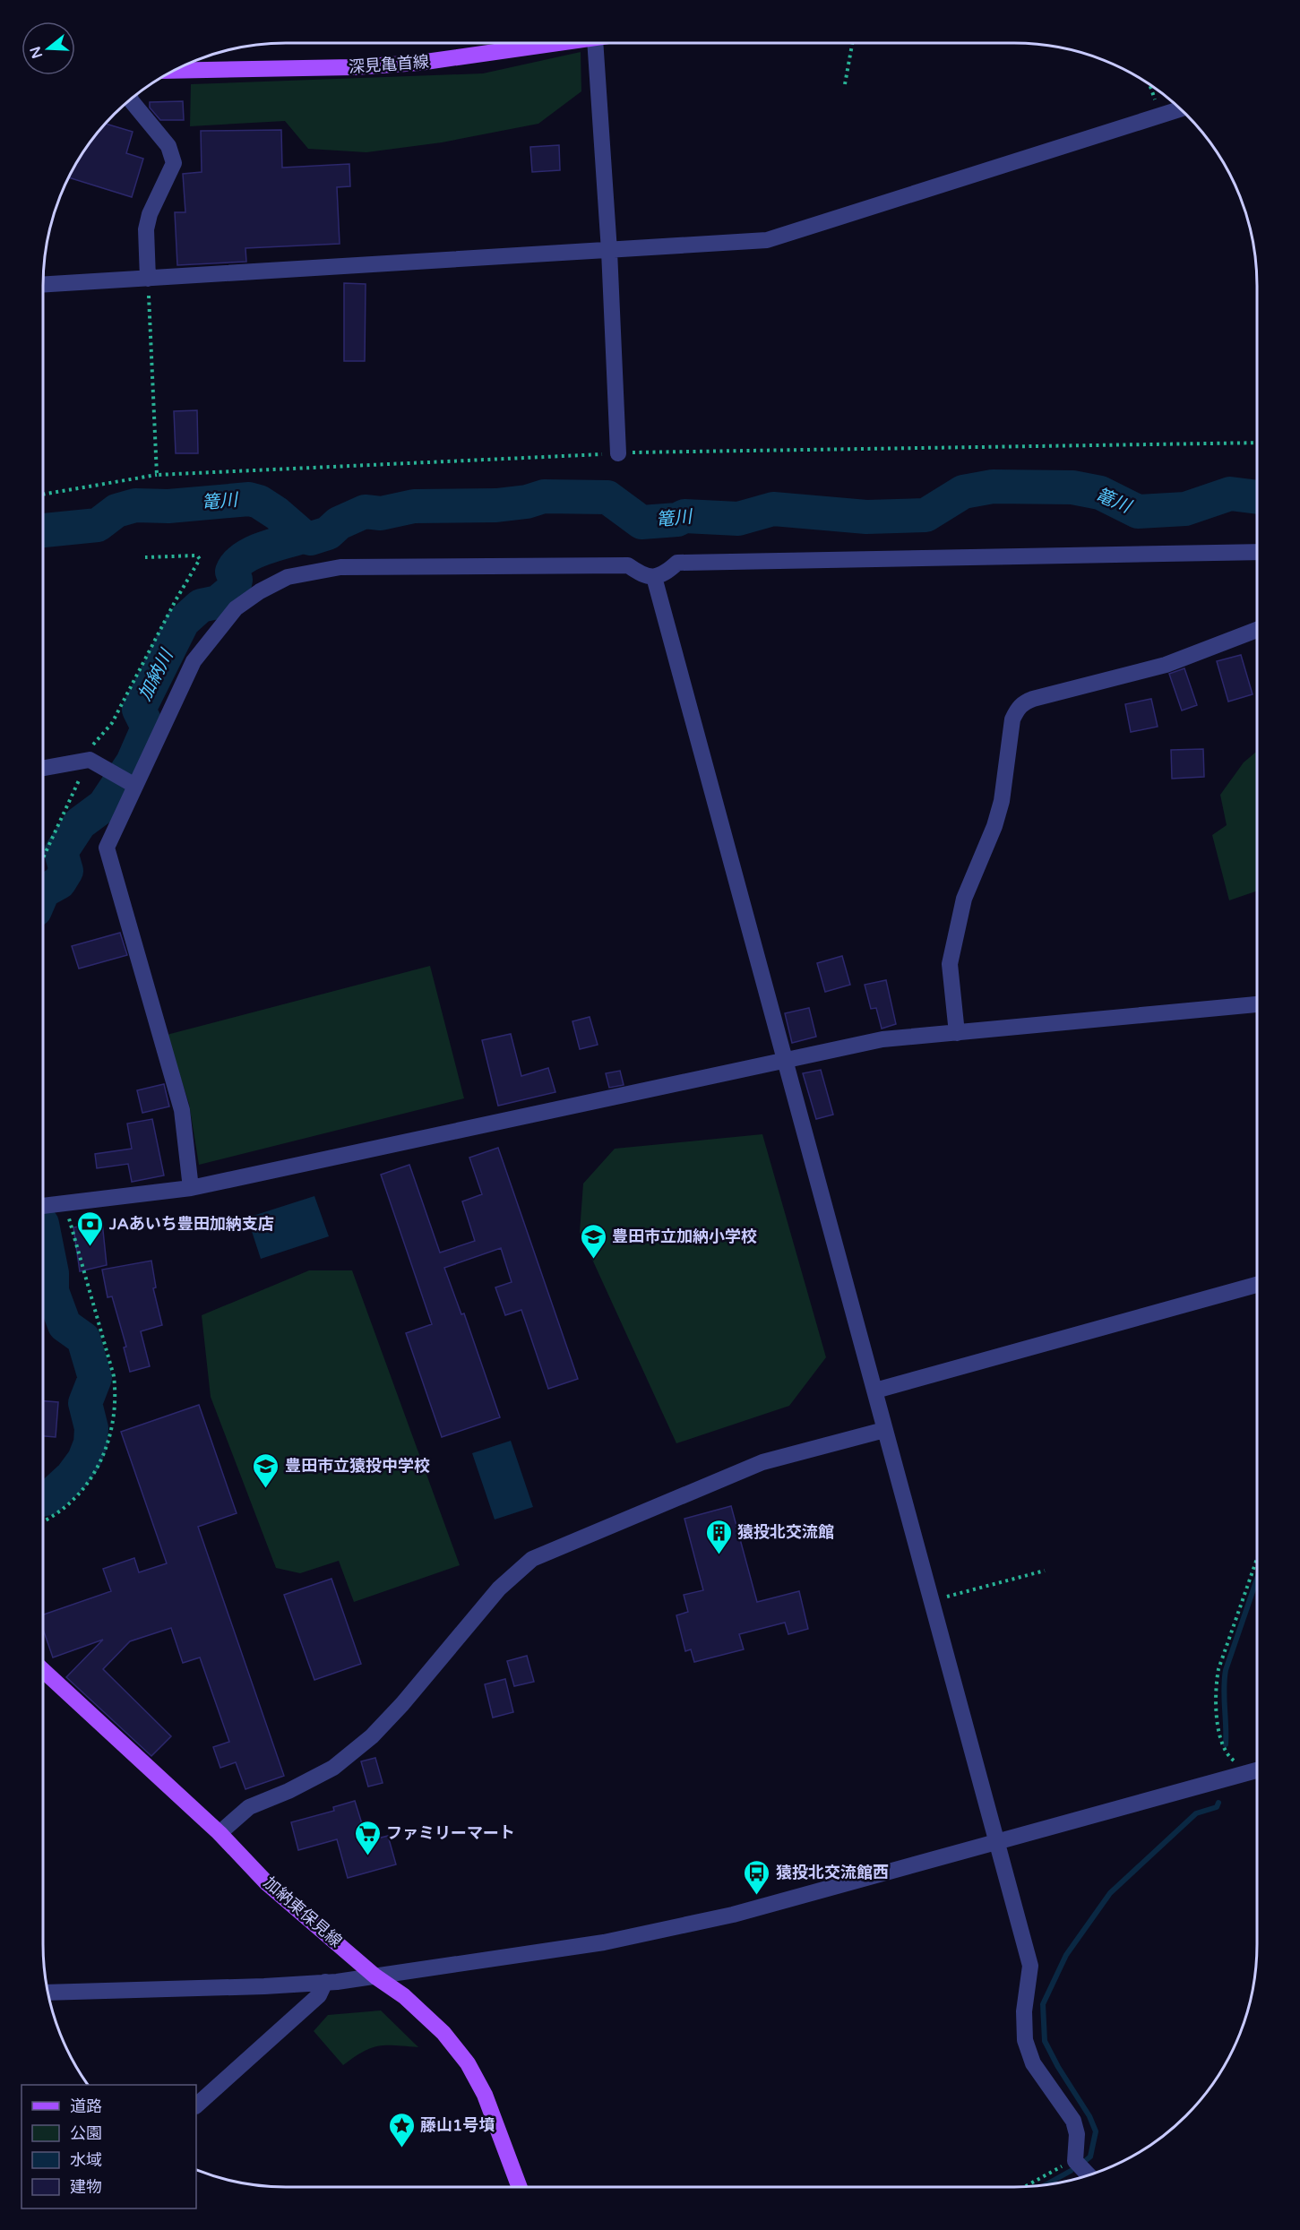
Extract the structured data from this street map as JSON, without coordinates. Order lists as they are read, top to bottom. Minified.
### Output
{"streets":{"main road":["深見亀首線","加納東保見線"]},"water":["篭川","加納川"],"places":{"bank":["JAあいち豊田加納支店"],"school or university":["豊田市立加納小学校","豊田市立猿投中学校"],"building":["猿投北交流館"],"supermarket":["ファミリーマート"],"bus stop":["猿投北交流館西"],"place":["藤山1号墳"]},"legend":["道路","公園","水域","建物"],"north":"left"}
